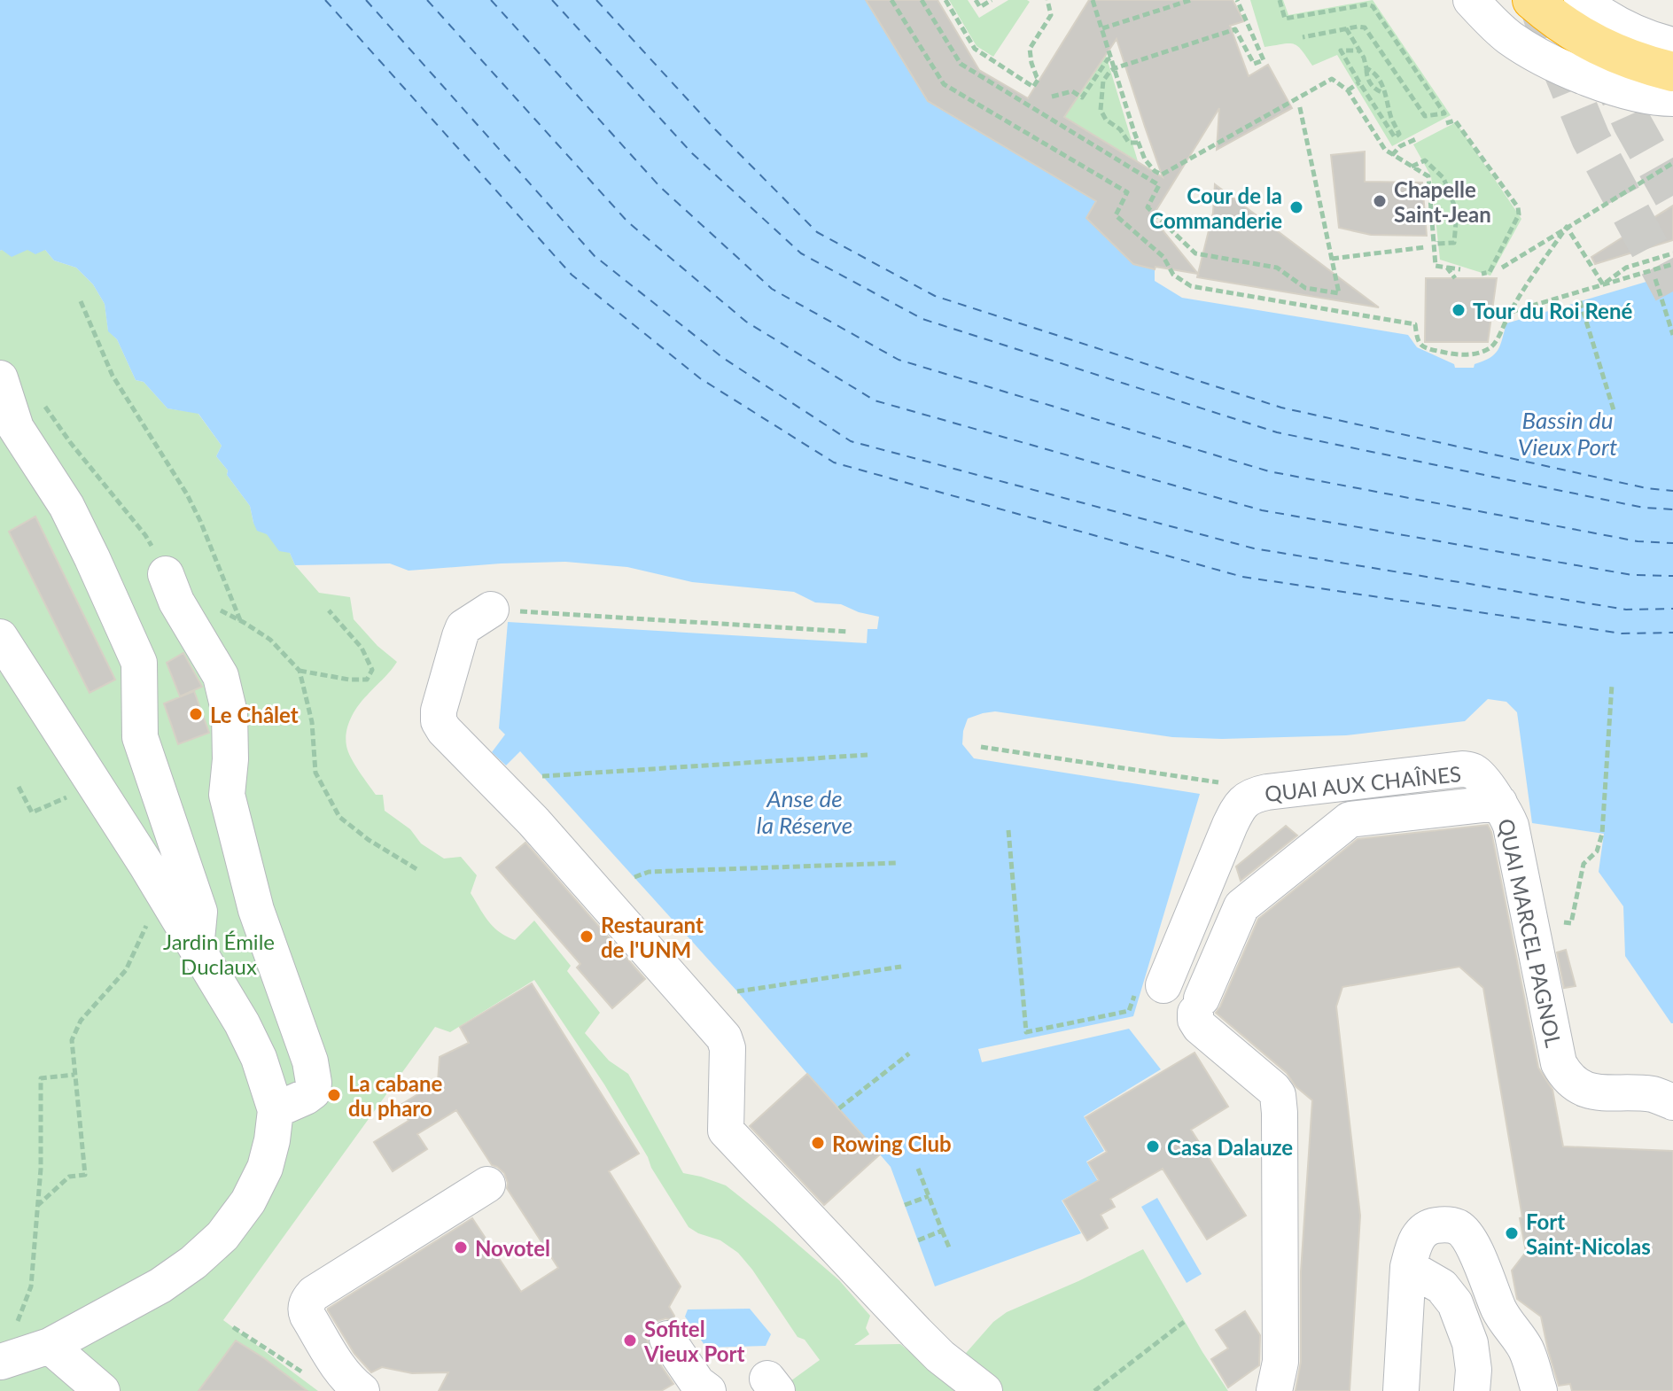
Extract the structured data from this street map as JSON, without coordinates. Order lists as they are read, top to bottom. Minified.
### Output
{"streets":{"street":["QUAI AUX CHAÎNES","QUAI MARCEL PAGNOL"]},"crossings":[["QUAI AUX CHAÎNES","QUAI MARCEL PAGNOL"]],"water":["Bassin du Vieux Port","Anse de la Réserve"],"parks":["Jardin Émile Duclaux"],"places":["Chapelle Saint-Jean","Cour de la Commanderie","Tour du Roi René","Le Châlet","Restaurant de l'UNM","La cabane du pharo","Rowing Club","Casa Dalauze","Fort Saint-Nicolas","Novotel","Sofitel Vieux Port"]}
